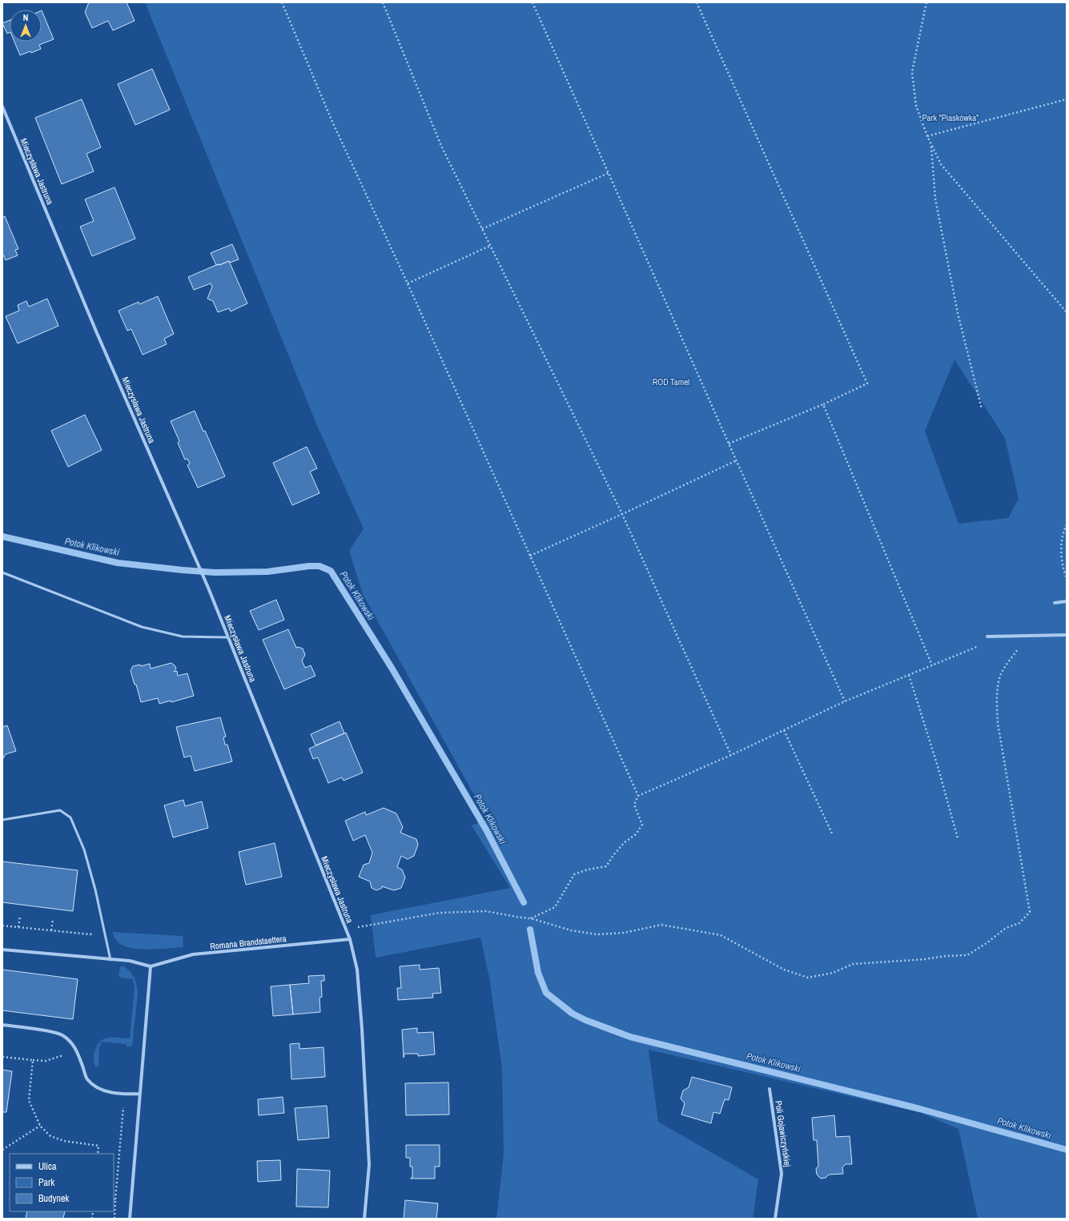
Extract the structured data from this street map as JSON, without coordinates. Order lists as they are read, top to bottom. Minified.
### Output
{"streets":{"street":["Mieczysława Jastruna","Romana Brandstaettera","Poli Gojawiczyńskiej"]},"crossings":[["Mieczysława Jastruna","Romana Brandstaettera"]],"water":["Potok Klikowski"],"parks":["Park \"Piaskówka\"","ROD Tamel"],"legend":["Ulica","Park","Budynek"],"north":"top"}
